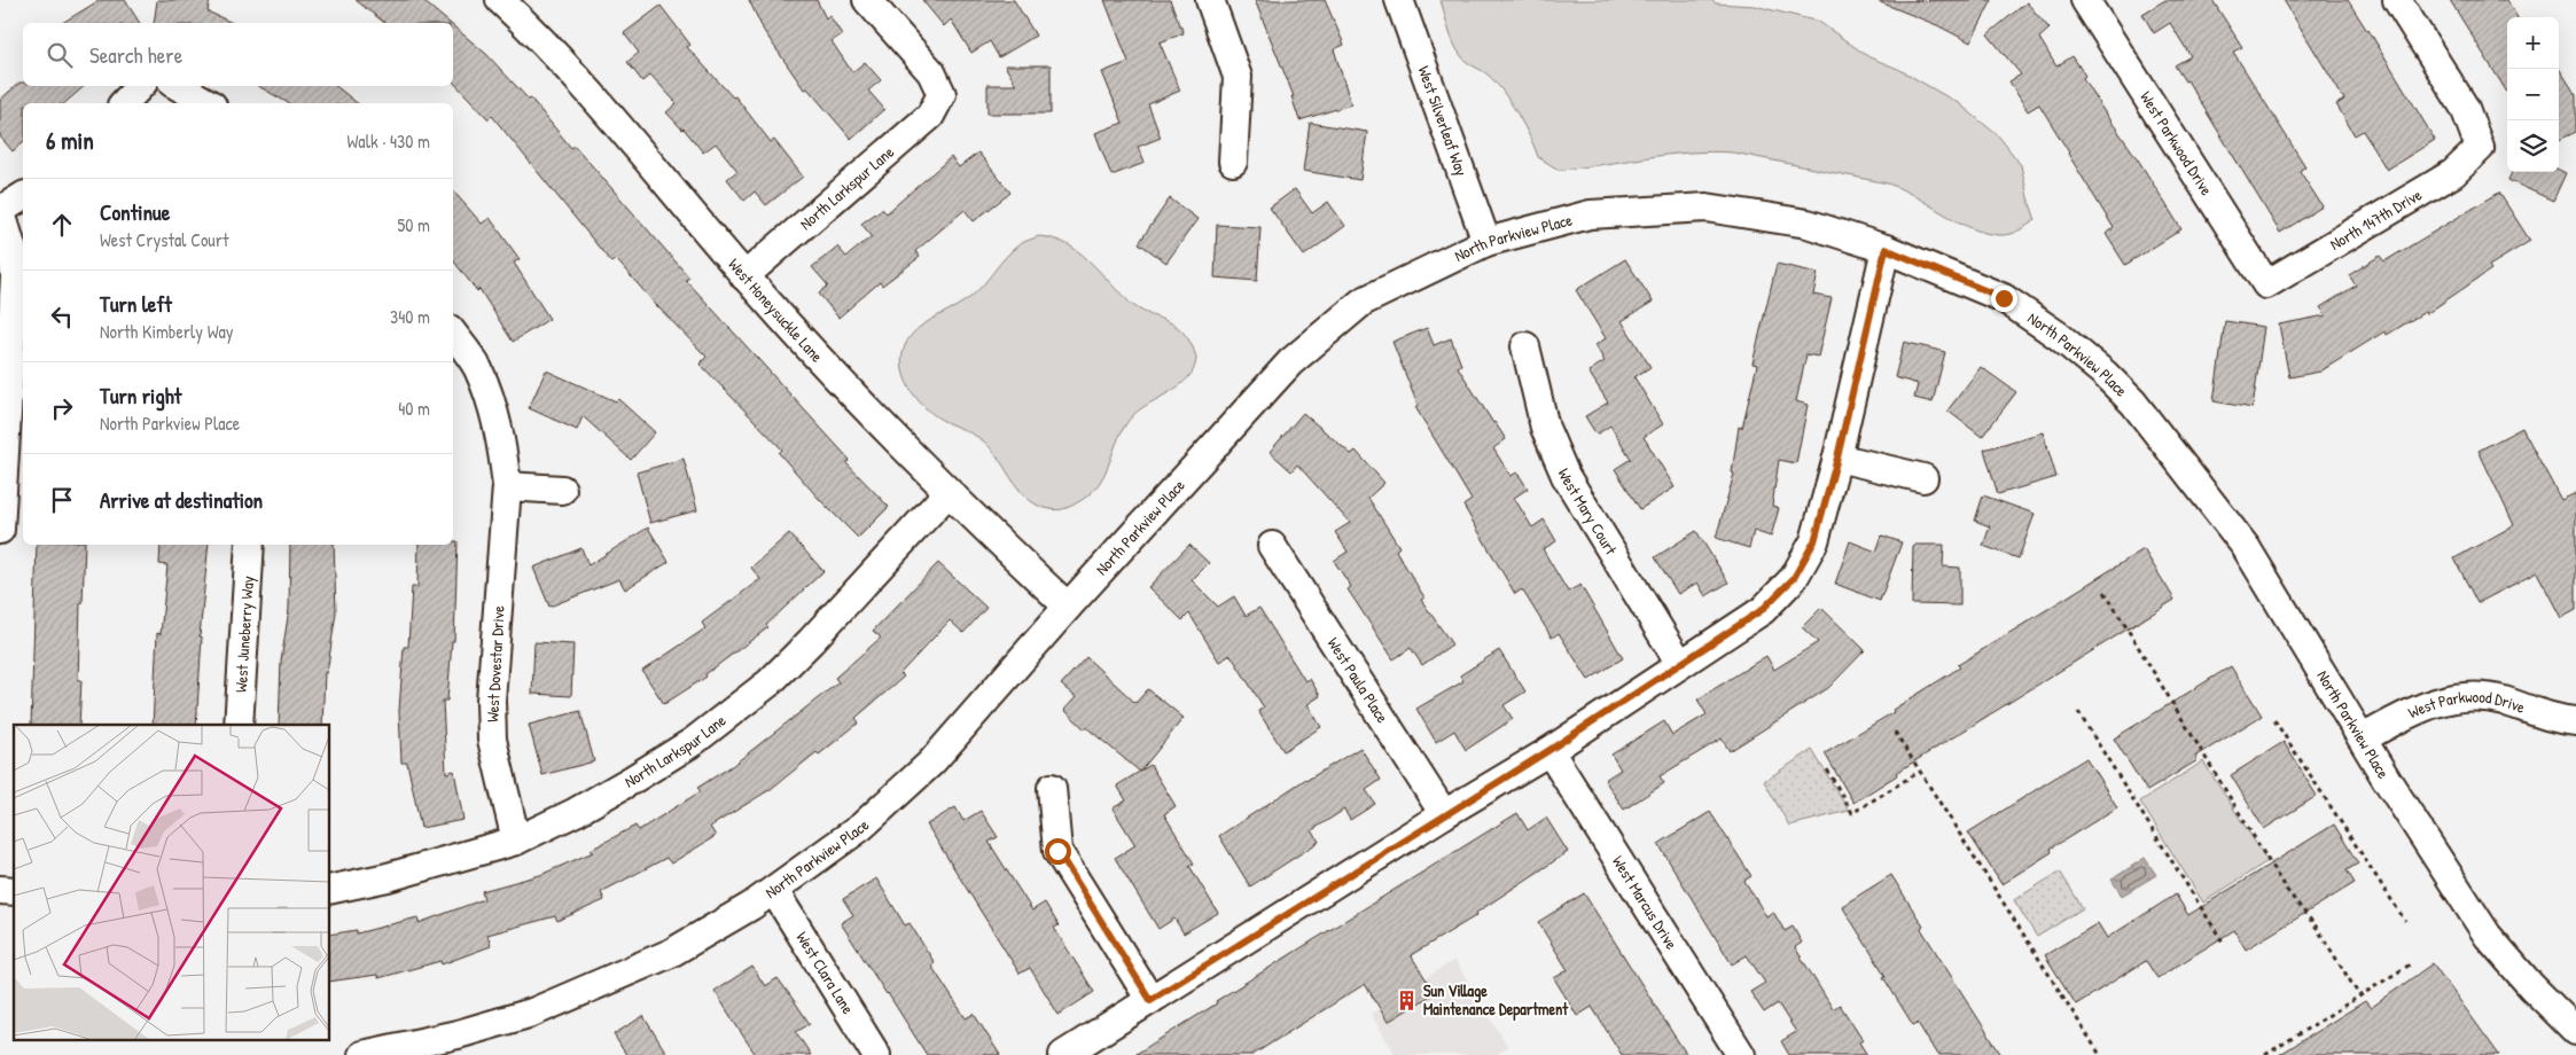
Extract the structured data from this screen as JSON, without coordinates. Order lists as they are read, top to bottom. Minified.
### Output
{"streets":{"street":["West Silverleaf Way","West Parkwood Drive","North Larkspur Lane","North 147th Drive","North Parkview Place","West Honeysuckle Lane","West Mary Court","West Juneberry Way","West Dovestar Drive","West Paula Place","West Marcus Drive","West Clara Lane"]},"crossings":[["West Silverleaf Way","North Parkview Place"],["West Parkwood Drive","North 147th Drive"],["West Parkwood Drive","North Parkview Place"],["North Larkspur Lane","West Honeysuckle Lane"],["North Larkspur Lane","West Dovestar Drive"],["North Parkview Place","West Honeysuckle Lane"],["North Parkview Place","West Clara Lane"]],"places":{"building":["Sun Village Maintenance Department"]},"page":{"map_buttons":["+","−"],"search":"Search here","heading":["6 min","Walk · 430 m"],"list":[["Continue","West Crystal Court","50 m"],["Turn left","North Kimberly Way","340 m"],["Turn right","North Parkview Place","40 m"],"Arrive at destination"]}}
